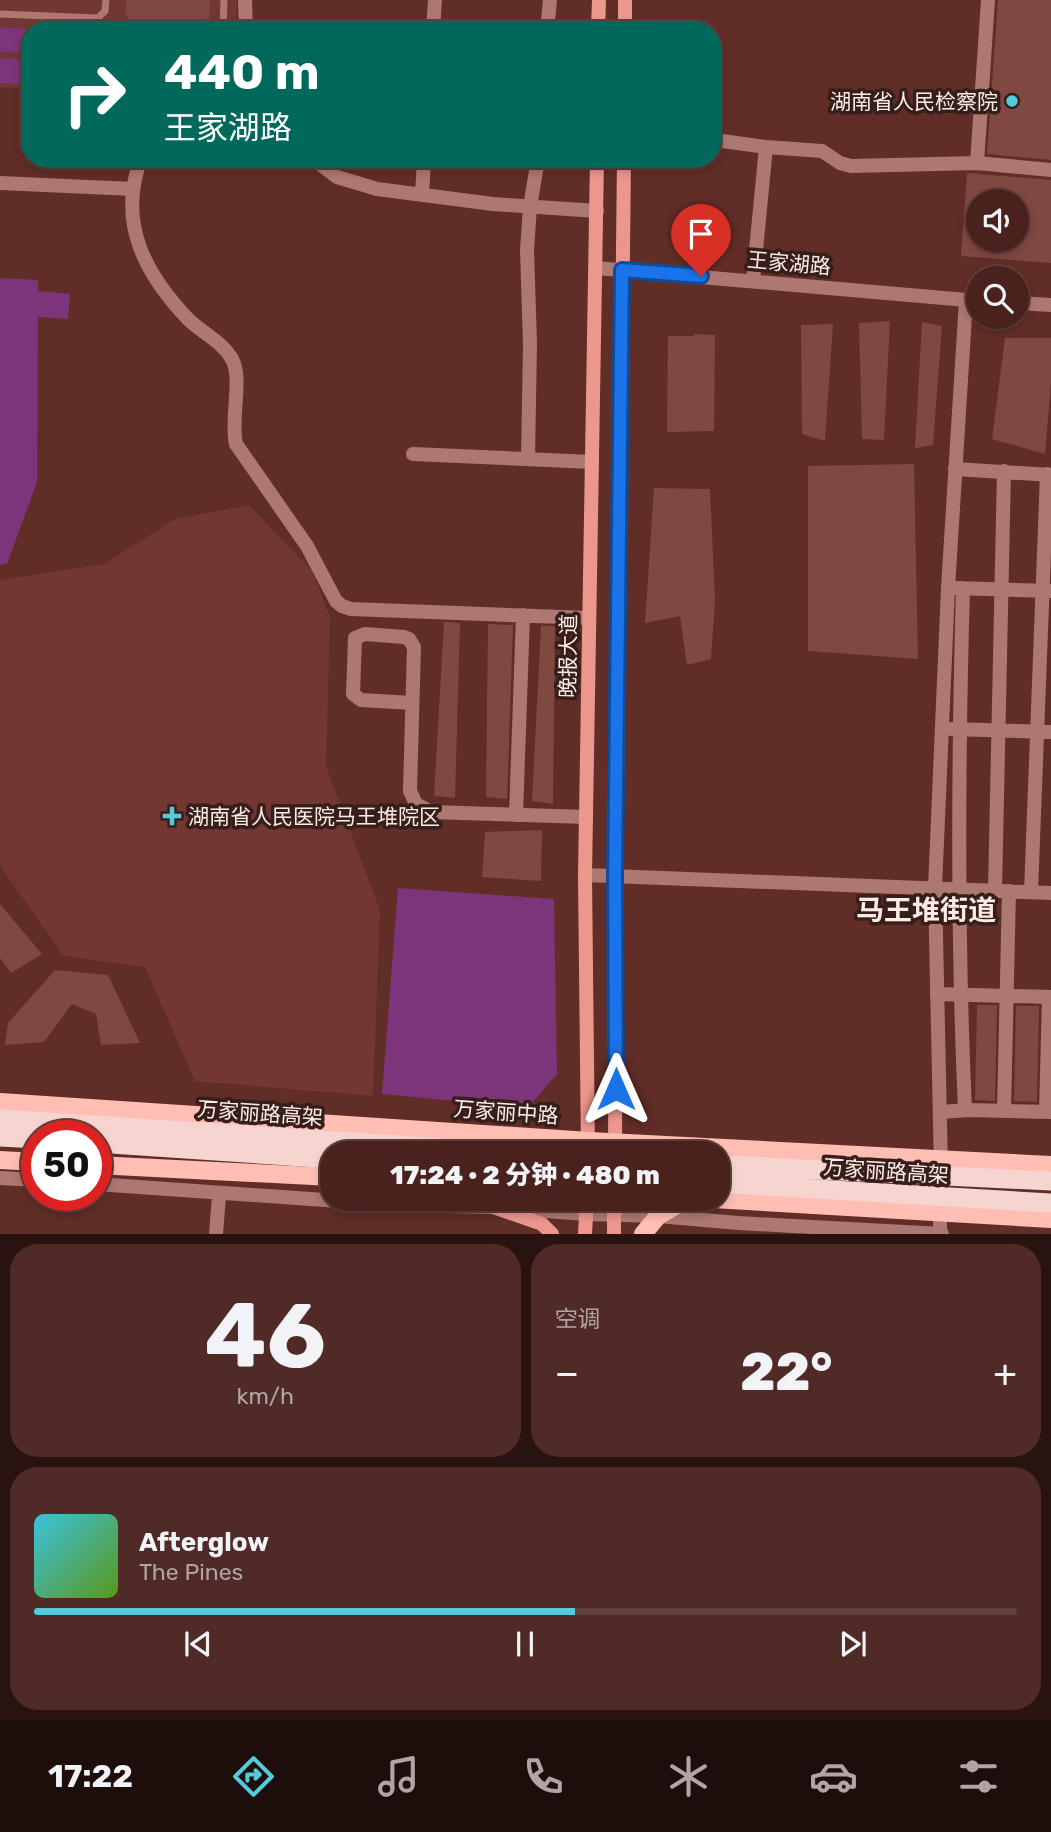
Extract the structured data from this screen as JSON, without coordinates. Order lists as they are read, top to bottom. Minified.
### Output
{"streets":{"highway":["万家丽路高架"],"main road":["晚报大道","万家丽中路"],"street":["王家湖路"]},"crossings":[["王家湖路","晚报大道"]],"districts":["马王堆街道"],"places":{"other":["湖南省人民检察院"],"health":["湖南省人民医院马王堆院区"]},"page":{"turn":["440 m","王家湖路"],"limit":"50","trip":"17:24 · 2 分钟 · 480 m","tile":[["46","km/h"],"空调"],"heat":["−","22°","+"],"song":["Afterglow","The Pines"],"tabs":"17:22"}}
